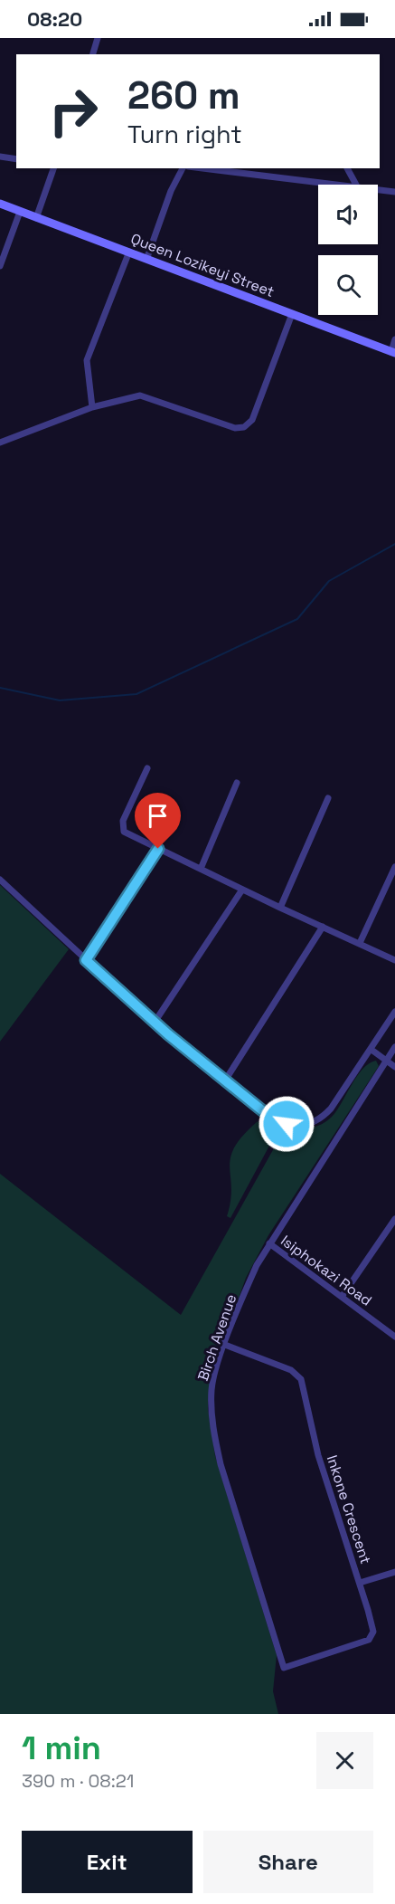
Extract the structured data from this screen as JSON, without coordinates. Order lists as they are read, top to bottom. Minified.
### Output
{"streets":{"main road":["Queen Lozikeyi Street"],"street":["Isiphokazi Road","Birch Avenue","Inkone Crescent"]},"crossings":[["Isiphokazi Road","Birch Avenue"],["Birch Avenue","Inkone Crescent"]],"page":{"status":"08:20","turn":["260 m","Turn right"],"heading":["1 min","390 m · 08:21"],"buttons":["Exit","Share"]}}
